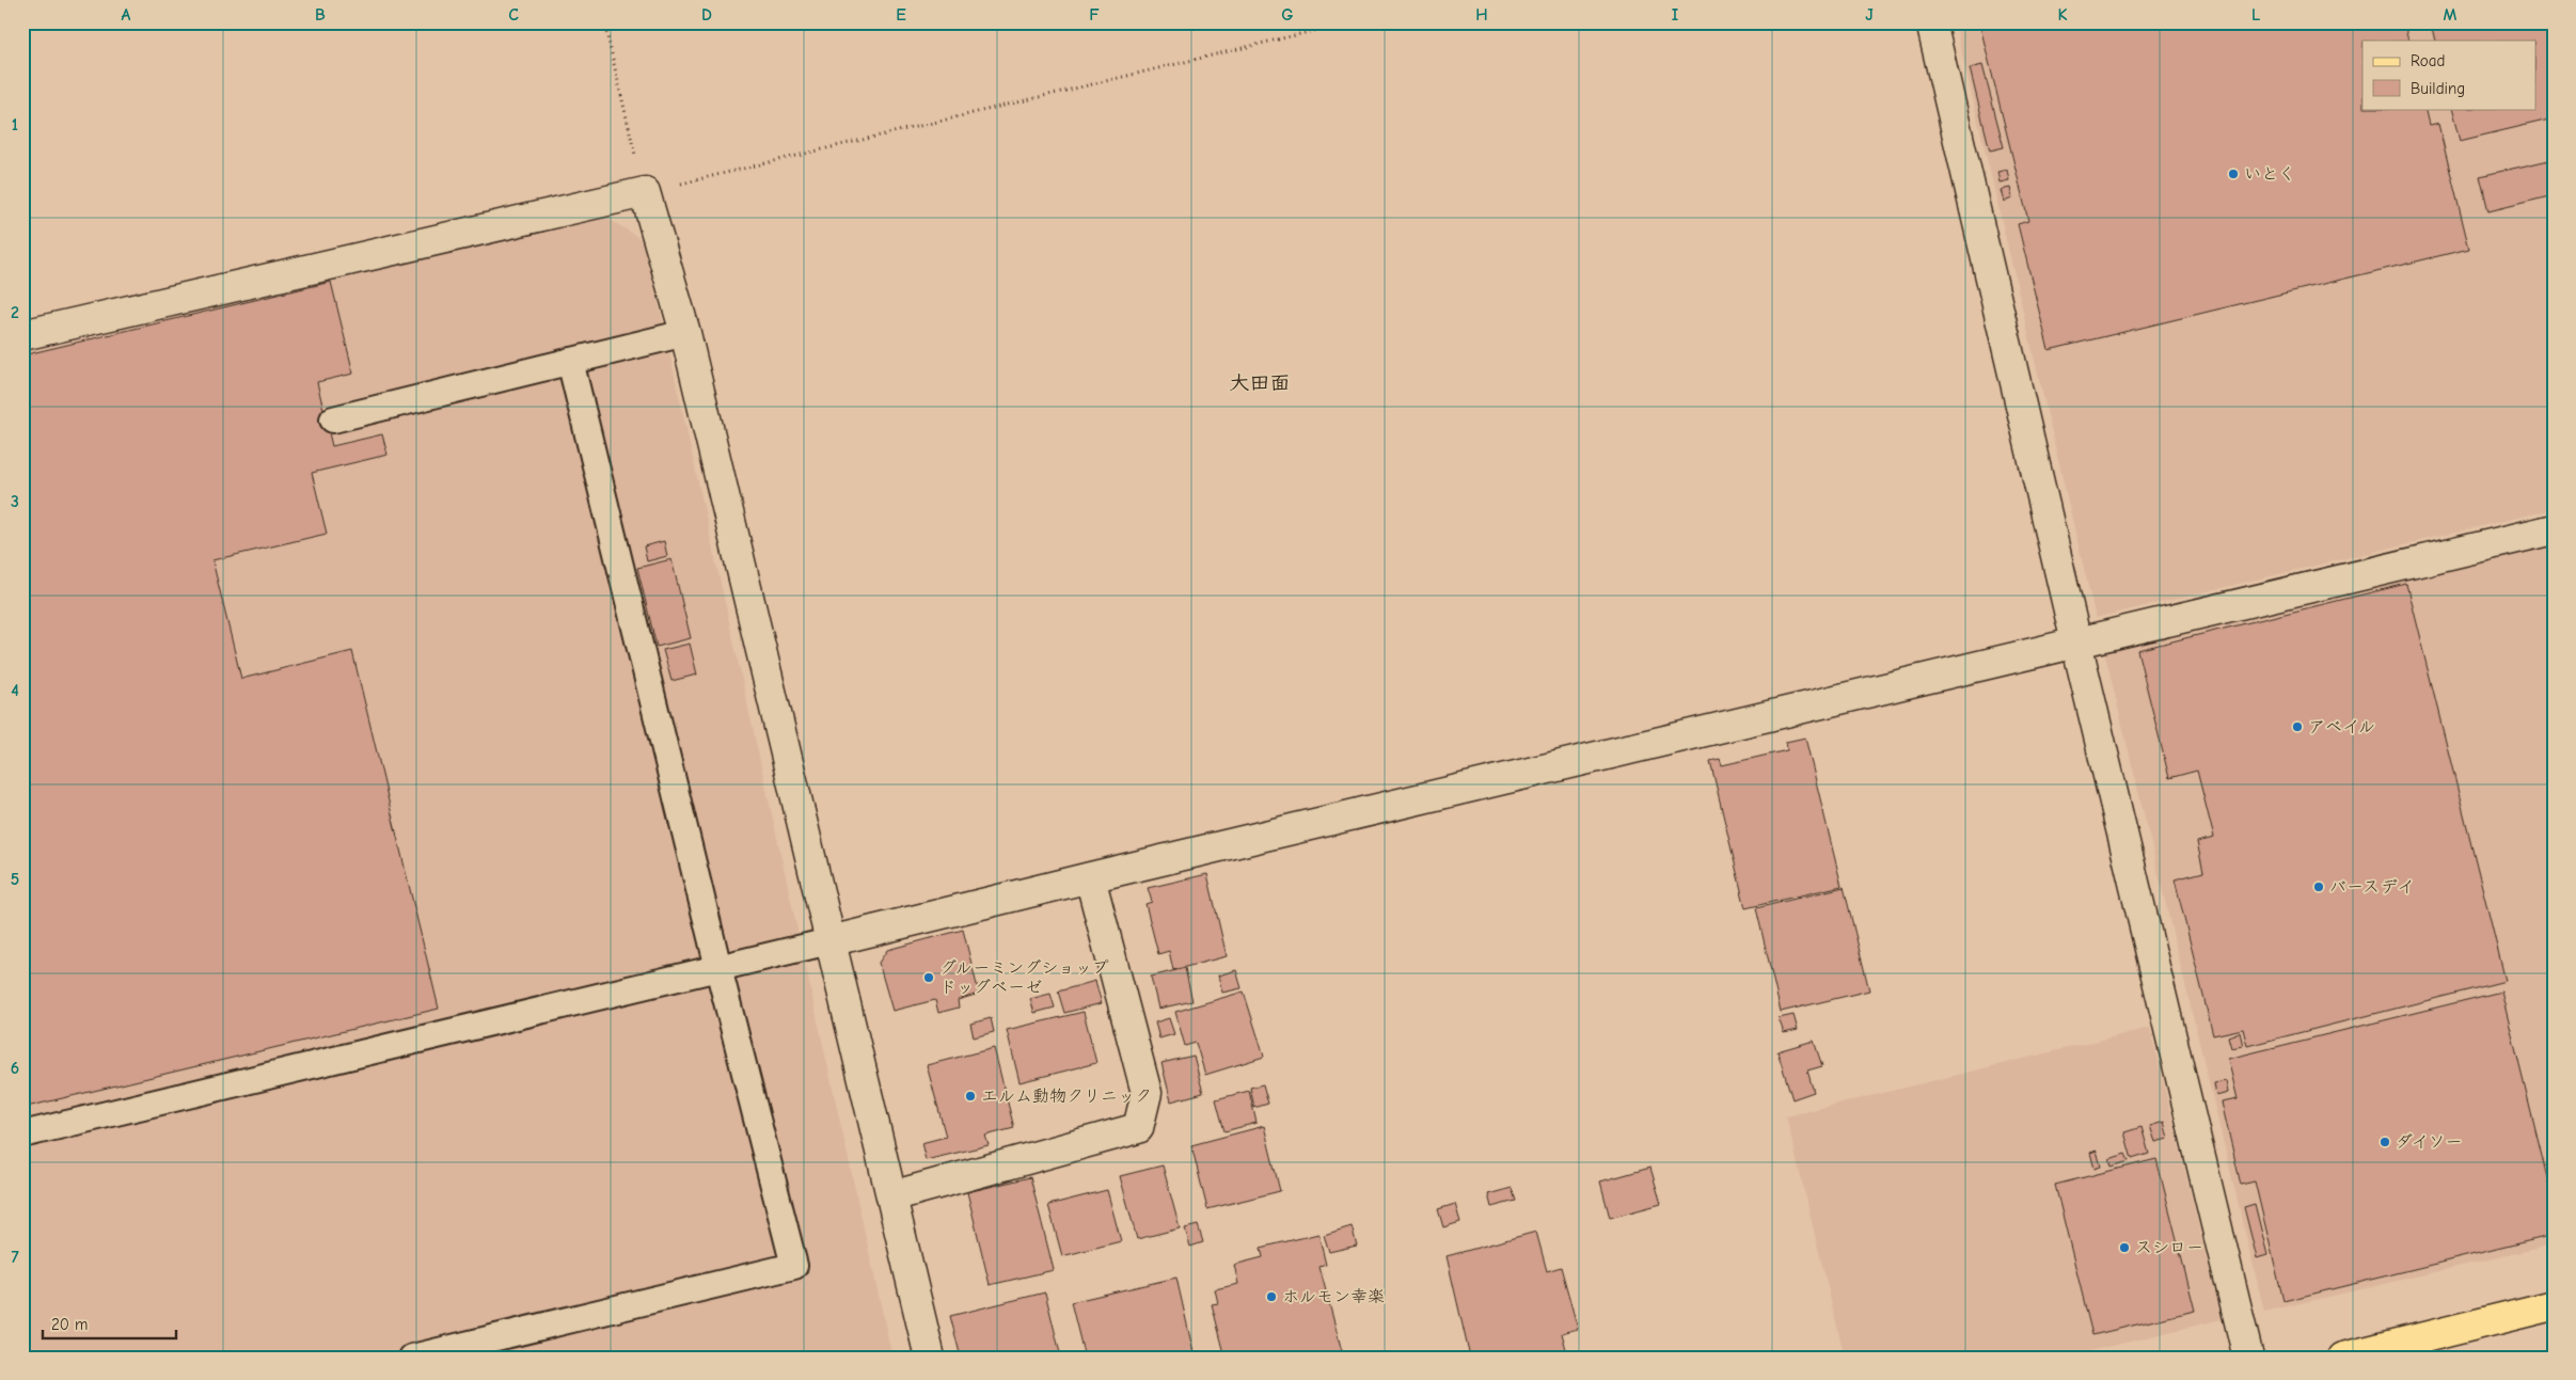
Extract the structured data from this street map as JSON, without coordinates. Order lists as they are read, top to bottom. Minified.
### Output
{"districts":["大田面"],"places":["いとく","アベイル","バースデイ","グルーミングショップ ドッグベーゼ","エルム動物クリニック","ダイソー","スシロー","ホルモン幸楽"],"legend":["Road","Building"],"scale_bar":"20 m","grid":{"columns":["A","B","C","D","E","F","G","H","I","J","K","L","M"],"rows":["1","2","3","4","5","6","7"]}}
